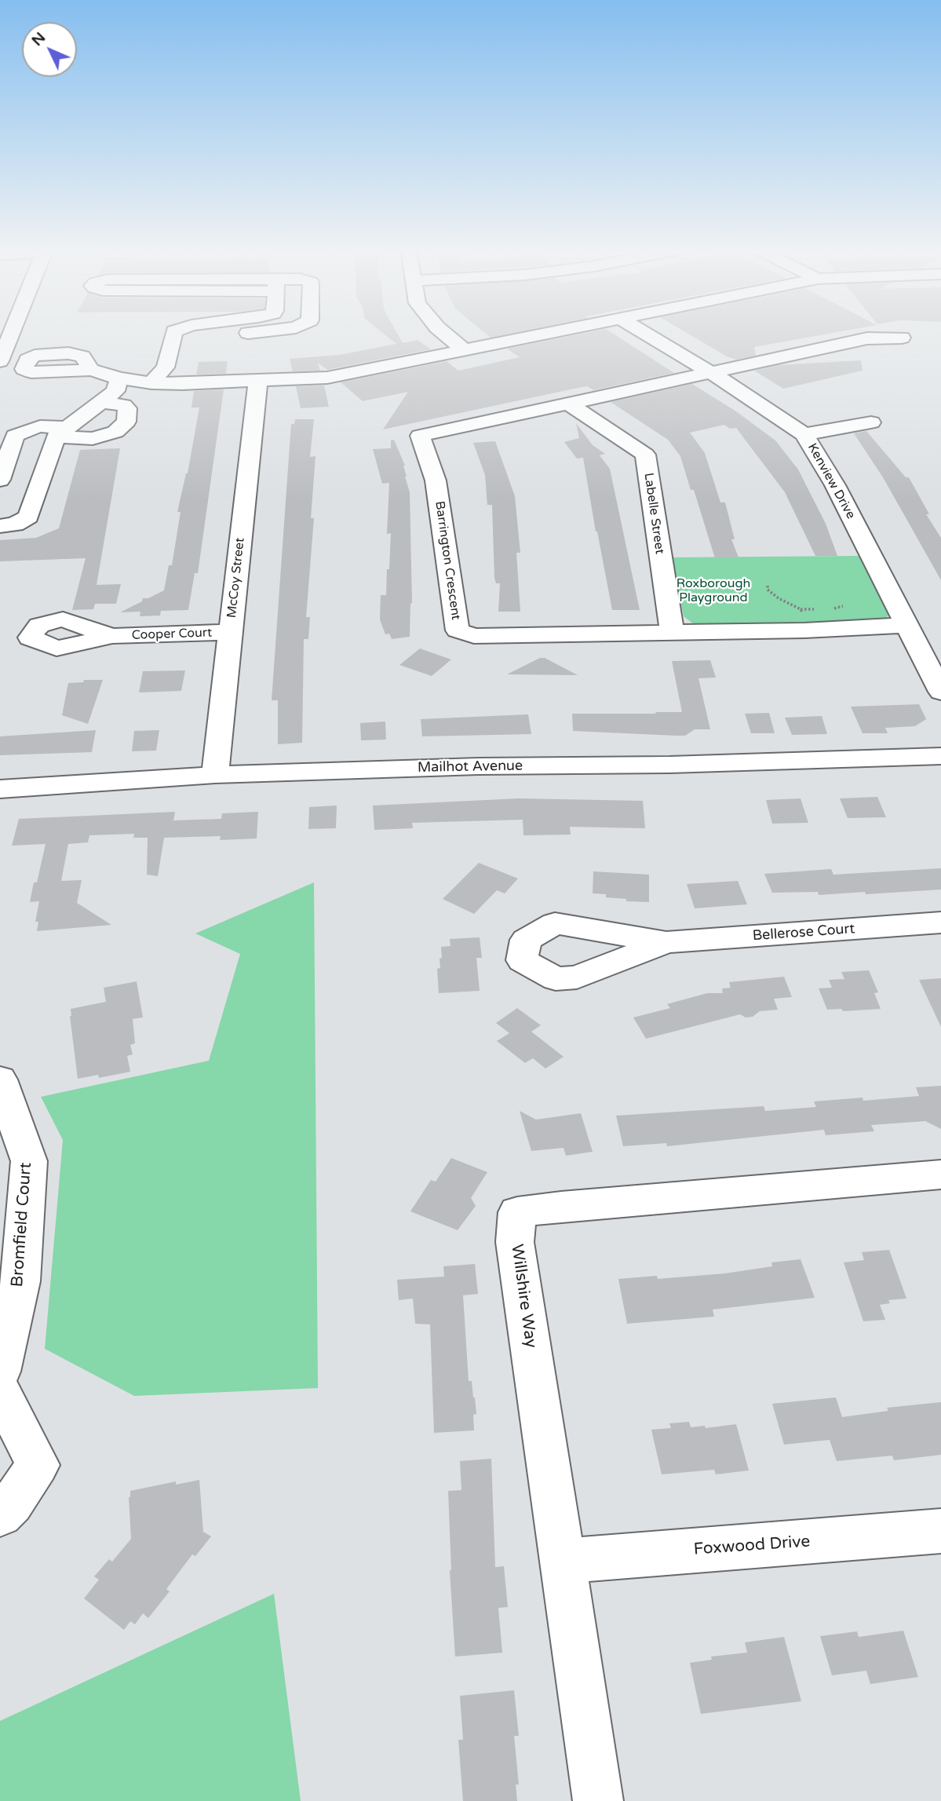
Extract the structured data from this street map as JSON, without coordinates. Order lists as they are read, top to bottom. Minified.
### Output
{"streets":{"street":["Kenview Drive","Labelle Street","Barrington Crescent","McCoy Street","Cooper Court","Mailhot Avenue","Bellerose Court","Bromfield Court","Willshire Way","Foxwood Drive"]},"crossings":[["Kenview Drive","Barrington Crescent"],["Labelle Street","Barrington Crescent"],["McCoy Street","Cooper Court"],["McCoy Street","Mailhot Avenue"],["Willshire Way","Foxwood Drive"]],"parks":["Roxborough Playground"],"north":"top left"}
